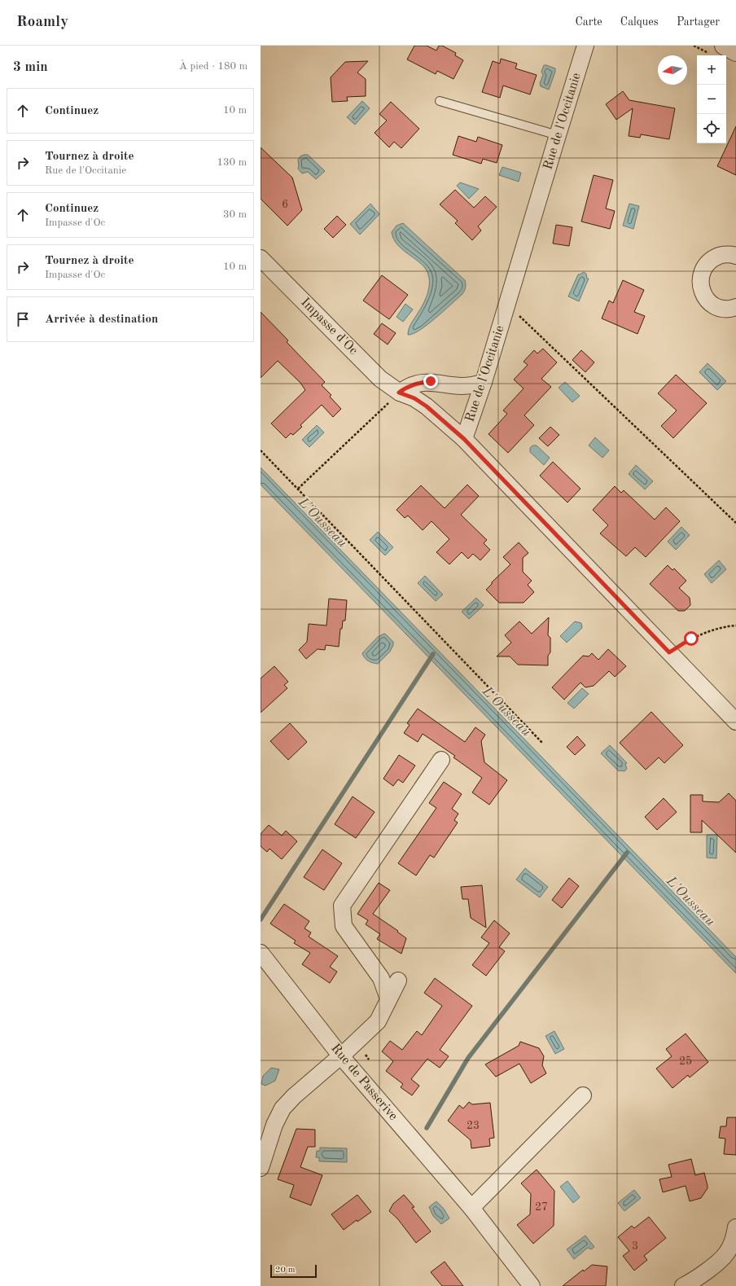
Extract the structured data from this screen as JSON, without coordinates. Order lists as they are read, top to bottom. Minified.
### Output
{"streets":{"street":["Rue de l'Occitanie","Impasse d'Oc","Rue de Passerive"]},"crossings":[["Rue de l'Occitanie","Impasse d'Oc"]],"water":["L'Ousseau"],"house_numbers":["6","25","23","27","3"],"scale_bar":"20 m","north":"left","page":{"header":"Roamly","nav":["Carte","Calques","Partager"],"heading":["3 min","À pied · 180 m"],"map_buttons":["+","−"],"list":[["Continuez","10 m"],["Tournez à droite","Rue de l'Occitanie","130 m"],["Continuez","Impasse d'Oc","30 m"],["Tournez à droite","Impasse d'Oc","10 m"],"Arrivée à destination"],"scale":"20 m"}}
